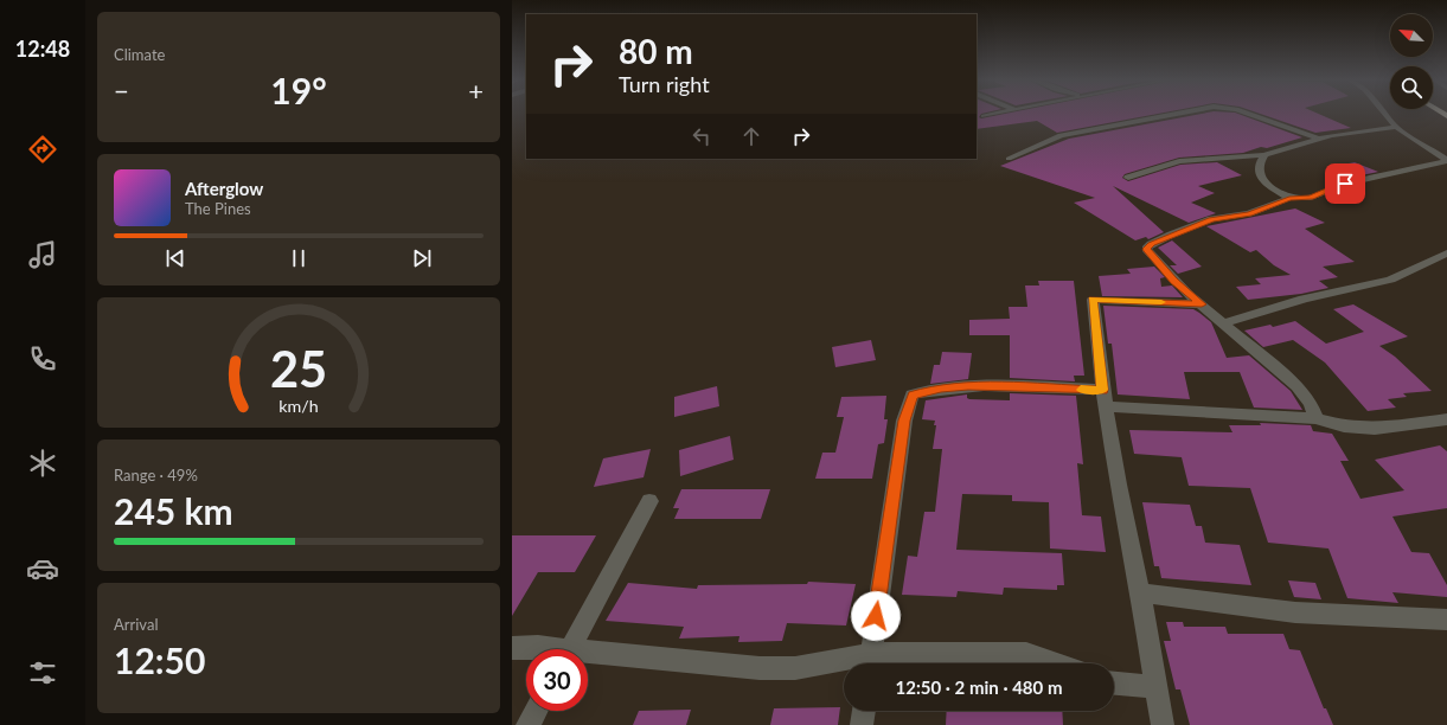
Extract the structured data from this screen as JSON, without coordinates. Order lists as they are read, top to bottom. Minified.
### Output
{"north":"top left","page":{"tabs":"12:48","tile":["Climate",["Range · 49%","245 km"],["Arrival","12:50"]],"turn":["80 m","Turn right"],"heat":["−","19°","+"],"song":["Afterglow","The Pines"],"limit":"30","trip":"12:50 · 2 min · 480 m","gauge":["25","km/h"]}}
